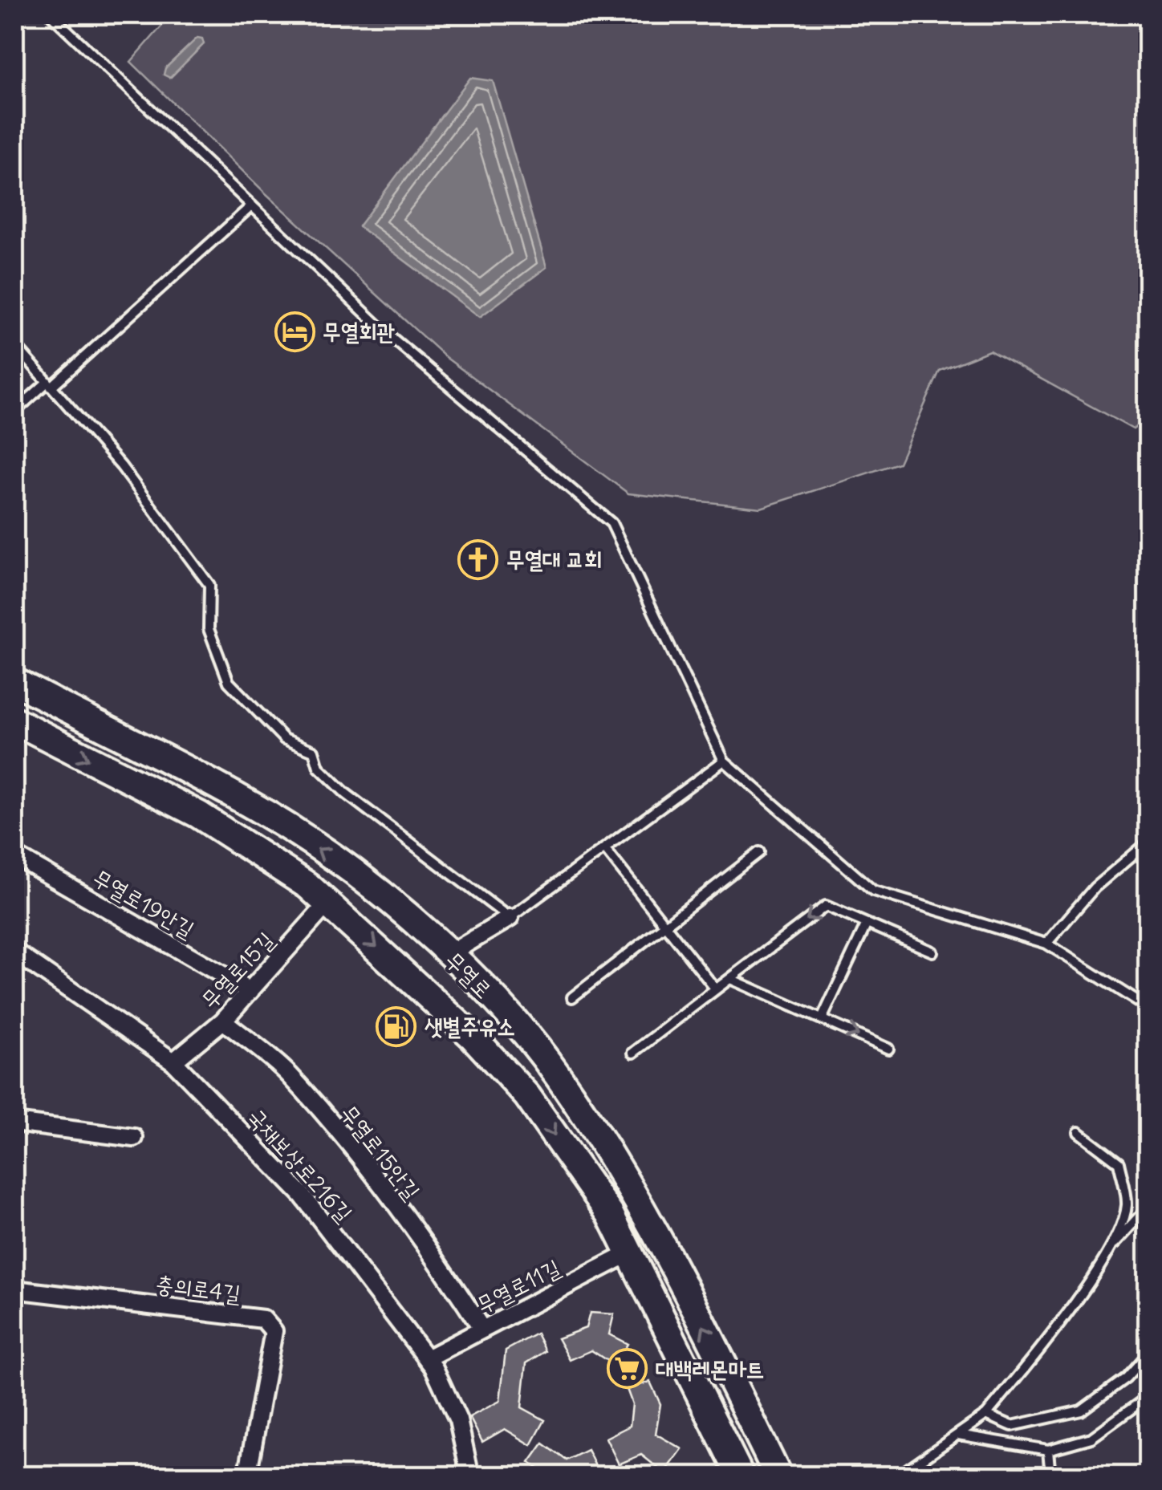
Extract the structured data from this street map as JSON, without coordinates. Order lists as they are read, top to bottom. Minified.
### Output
{"streets":{"main road":["무열로"],"street":["무열로19안길","무열로15길","무열로15안길","국채보상로216길","무열로11길","충의로4길"]},"crossings":[["무열로19안길","무열로15길"],["무열로15길","무열로"],["무열로15길","무열로15안길"],["무열로15길","국채보상로216길"],["무열로","무열로11길"],["무열로15안길","무열로11길"],["국채보상로216길","무열로11길"]],"places":{"hotel":["무열회관"],"church":["무열대 교회"],"fuel station":["샛별주유소"],"supermarket":["대백레몬마트"]}}
